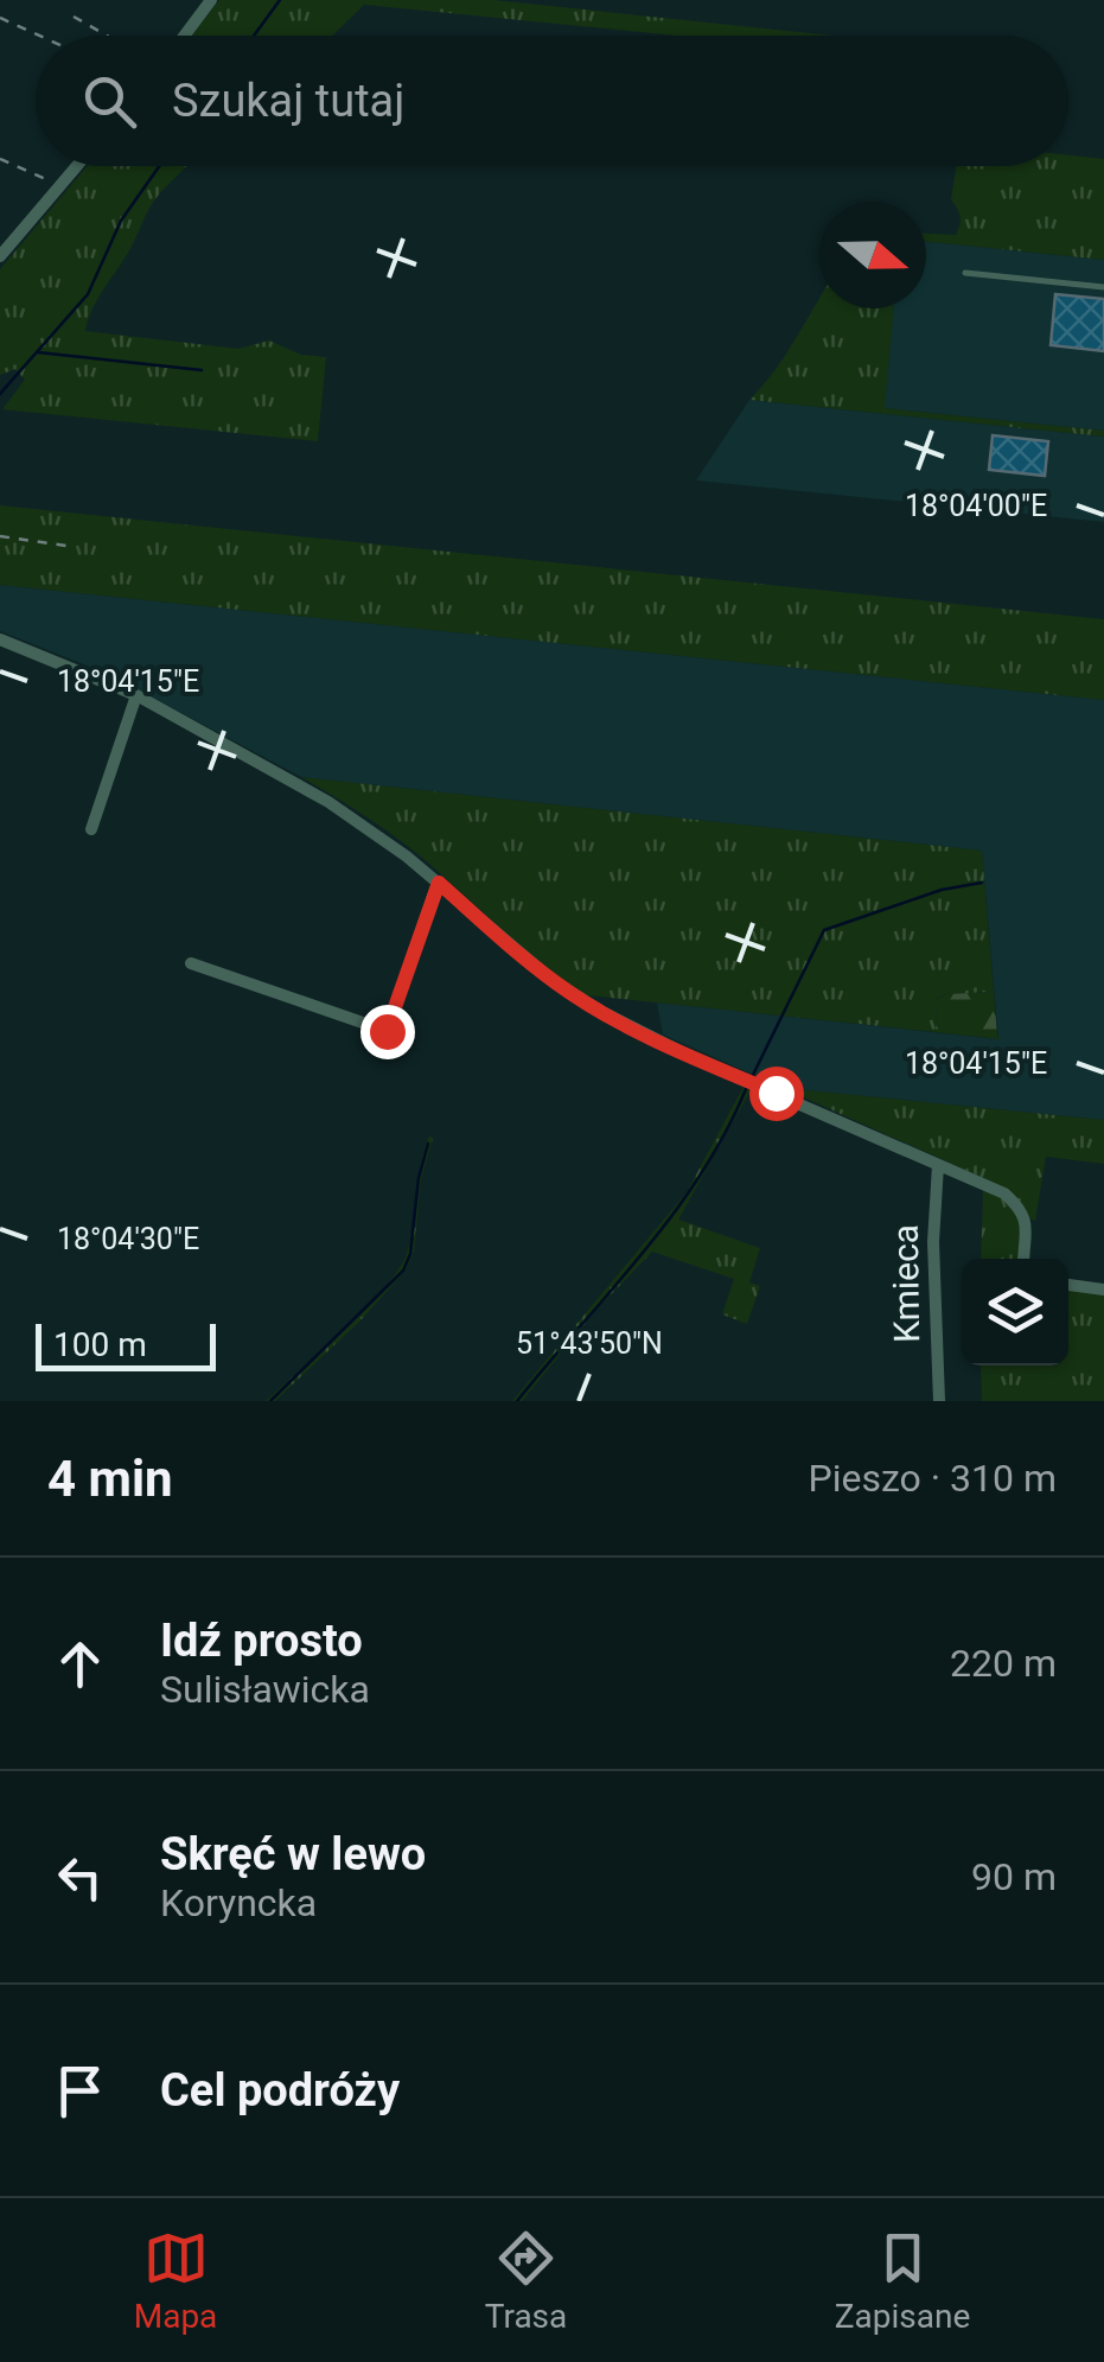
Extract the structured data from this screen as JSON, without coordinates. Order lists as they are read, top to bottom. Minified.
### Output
{"streets":{"street":["Kmieca"]},"scale_bar":"100 m","north":"right","page":{"search":"Szukaj tutaj","scale":"100 m","heading":["4 min","Pieszo · 310 m"],"list":[["Idź prosto","Sulisławicka","220 m"],["Skręć w lewo","Koryncka","90 m"],"Cel podróży"],"nav":["Mapa","Trasa","Zapisane"]},"coordinates":["18°04'00\"E","18°04'15\"E","18°04'30\"E","51°43'50\"N"]}
